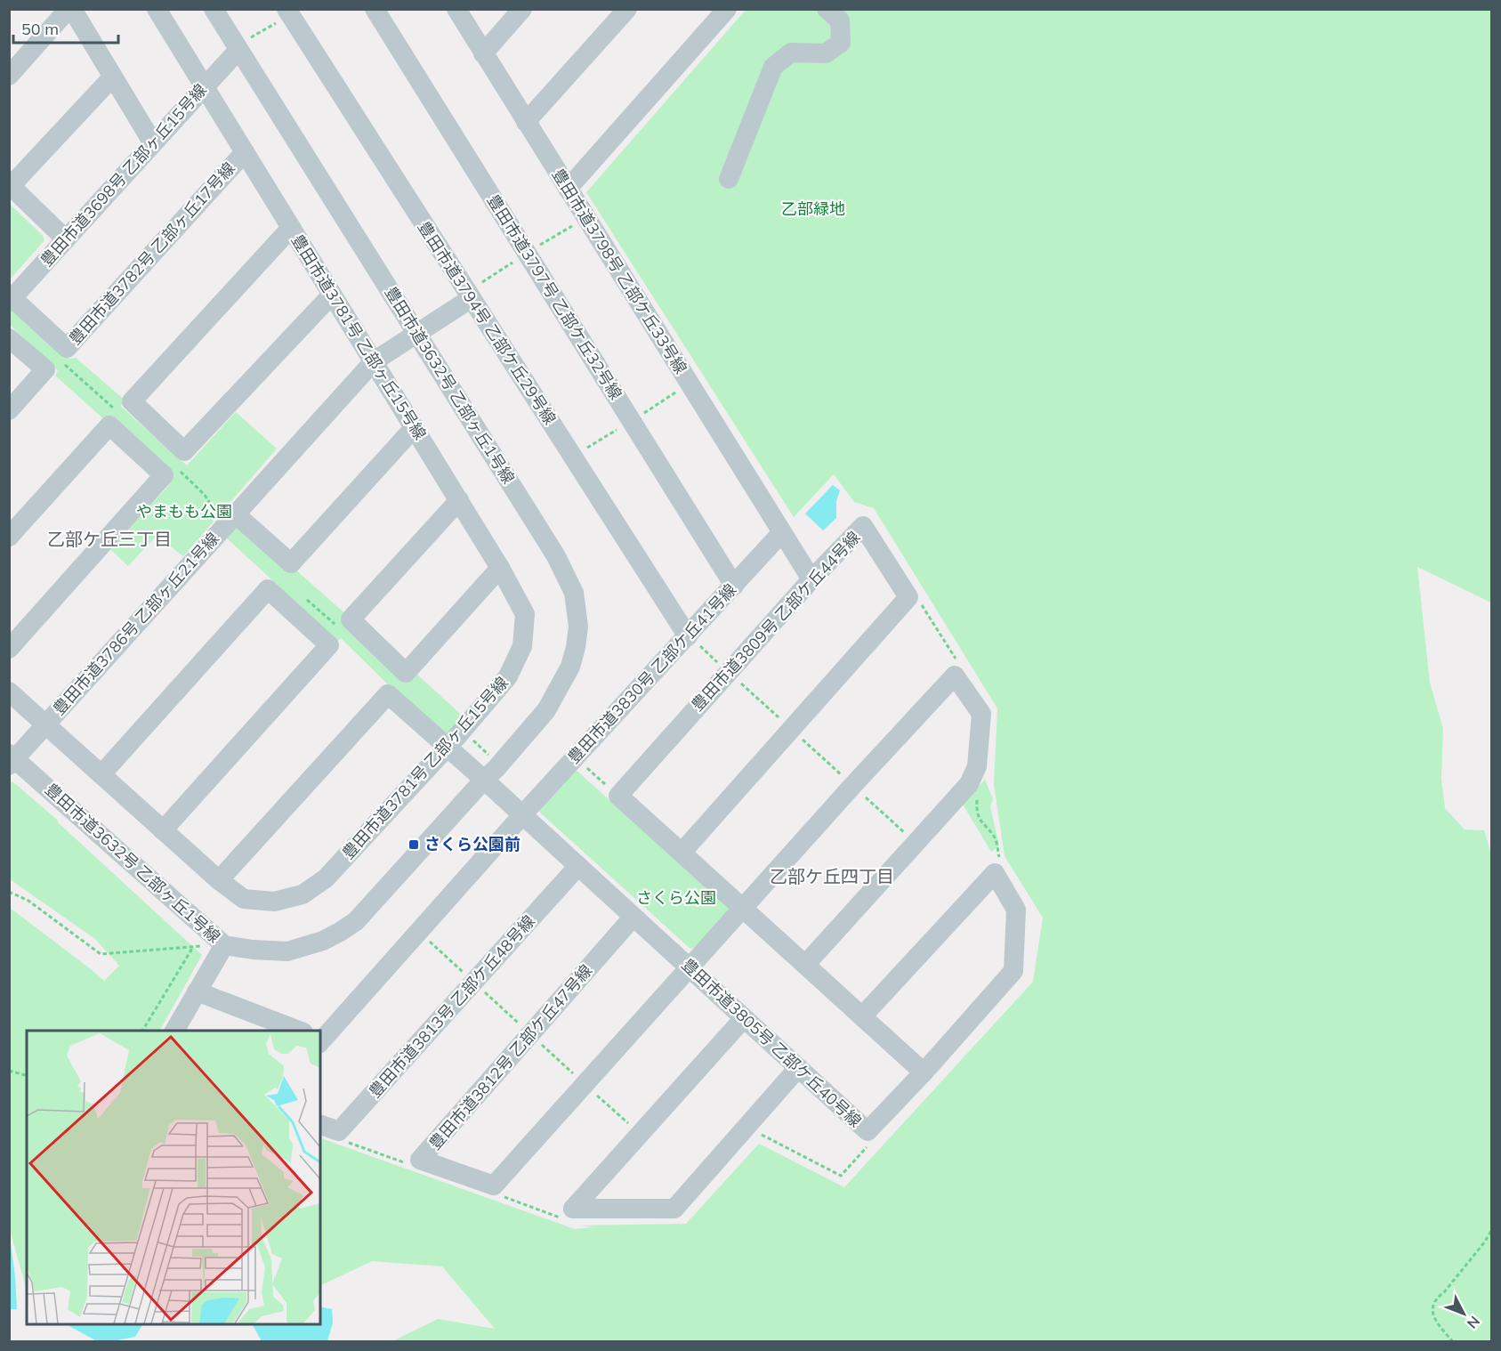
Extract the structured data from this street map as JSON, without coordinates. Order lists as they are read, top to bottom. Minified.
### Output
{"streets":{"street":["豊田市道3698号 乙部ヶ丘15号線","豊田市道3782号 乙部ヶ丘17号線","豊田市道3798号 乙部ケ丘33号線","豊田市道3797号 乙部ケ丘32号線","豊田市道3794号 乙部ケ丘29号線","豊田市道3781号 乙部ヶ丘15号線","豊田市道3632号 乙部ヶ丘1号線","豊田市道3809号 乙部ケ丘44号線","豊田市道3786号 乙部ヶ丘21号線","豊田市道3830号 乙部ケ丘41号線","豊田市道3813号 乙部ケ丘48号線","豊田市道3805号 乙部ケ丘40号線","豊田市道3812号 乙部ケ丘47号線"]},"crossings":[["豊田市道3698号 乙部ヶ丘15号線","豊田市道3782号 乙部ヶ丘17号線"],["豊田市道3698号 乙部ヶ丘15号線","豊田市道3781号 乙部ヶ丘15号線"],["豊田市道3698号 乙部ヶ丘15号線","豊田市道3632号 乙部ヶ丘1号線"],["豊田市道3782号 乙部ヶ丘17号線","豊田市道3781号 乙部ヶ丘15号線"],["豊田市道3798号 乙部ケ丘33号線","豊田市道3809号 乙部ケ丘44号線"],["豊田市道3798号 乙部ケ丘33号線","豊田市道3830号 乙部ケ丘41号線"],["豊田市道3797号 乙部ケ丘32号線","豊田市道3830号 乙部ケ丘41号線"],["豊田市道3794号 乙部ケ丘29号線","豊田市道3786号 乙部ヶ丘21号線"],["豊田市道3794号 乙部ケ丘29号線","豊田市道3830号 乙部ケ丘41号線"],["豊田市道3781号 乙部ヶ丘15号線","豊田市道3786号 乙部ヶ丘21号線"],["豊田市道3781号 乙部ヶ丘15号線","豊田市道3805号 乙部ケ丘40号線"],["豊田市道3632号 乙部ヶ丘1号線","豊田市道3786号 乙部ヶ丘21号線"],["豊田市道3632号 乙部ヶ丘1号線","豊田市道3805号 乙部ケ丘40号線"],["豊田市道3830号 乙部ケ丘41号線","豊田市道3805号 乙部ケ丘40号線"],["豊田市道3813号 乙部ケ丘48号線","豊田市道3805号 乙部ケ丘40号線"],["豊田市道3805号 乙部ケ丘40号線","豊田市道3812号 乙部ケ丘47号線"]],"districts":["乙部ケ丘三丁目","乙部ケ丘四丁目"],"parks":["乙部緑地","やまもも公園","さくら公園"],"places":{"transit":["さくら公園前"]},"scale_bar":"50 m","north":"bottom right"}
